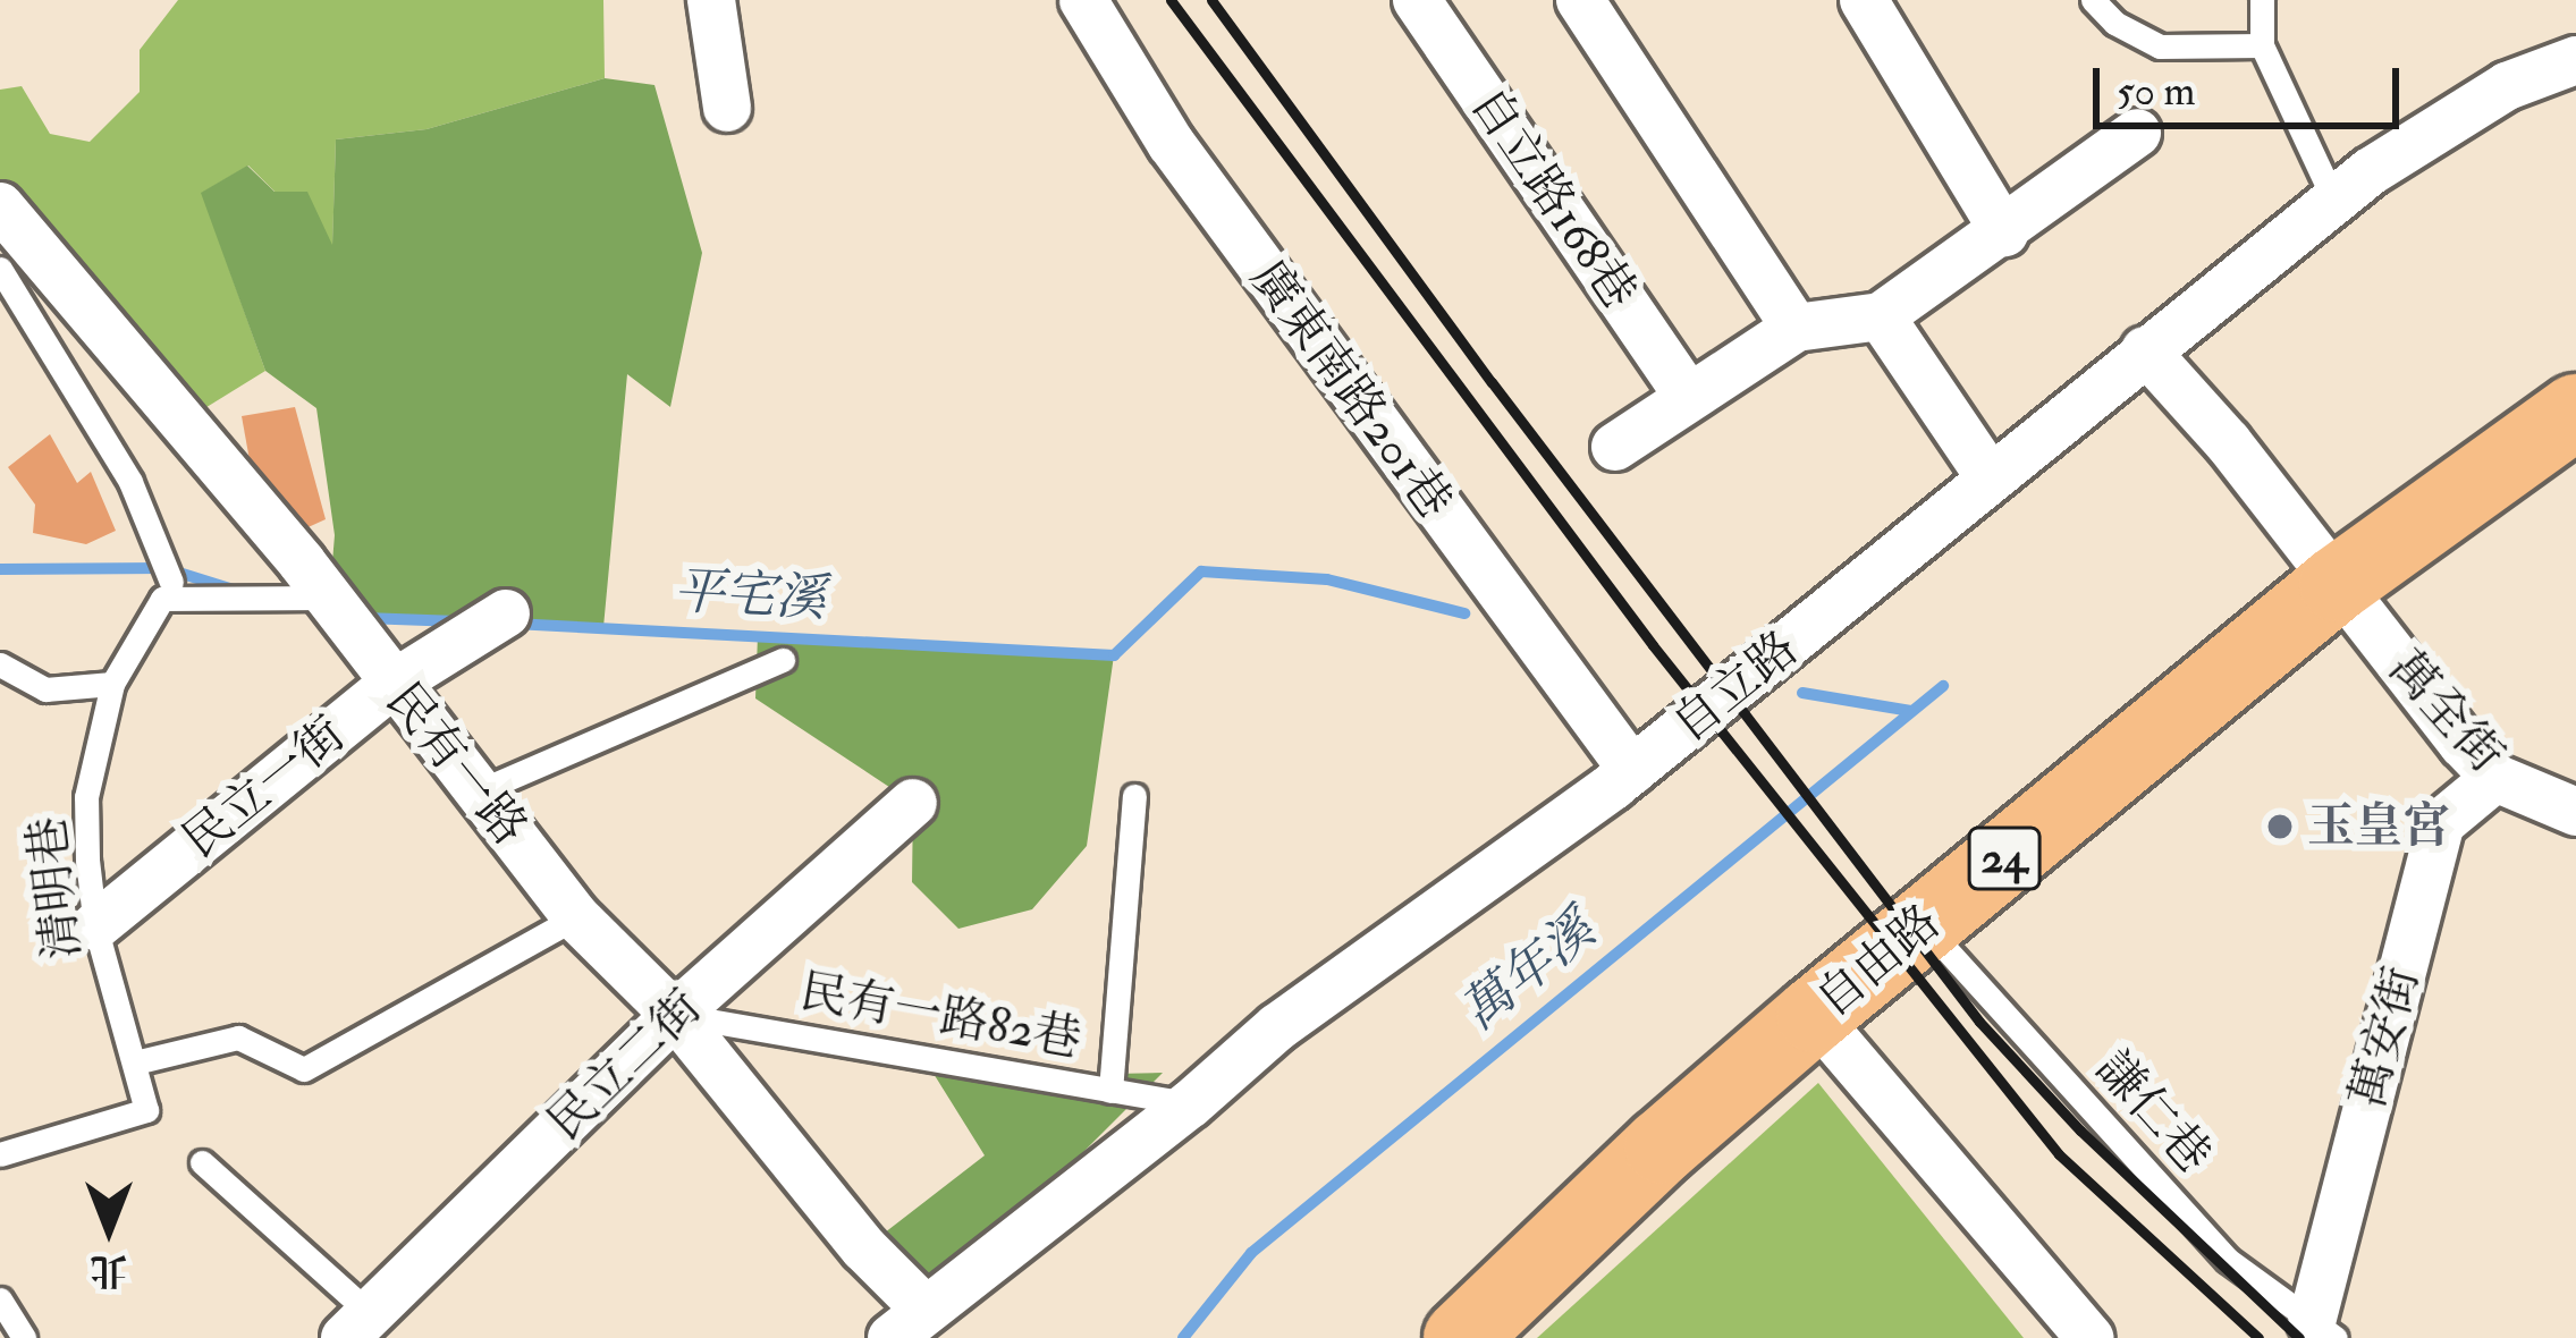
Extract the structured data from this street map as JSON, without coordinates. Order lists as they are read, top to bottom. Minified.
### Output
{"streets":{"main road":["24","自由路"],"street":["自立路168巷","廣東南路201巷","自立路","萬全街","民有一路","民立一街","萬安街","民立二街"],"lane":["清明巷","民有一路82巷","謙仁巷"]},"crossings":[["廣東南路201巷","自立路"],["自立路","萬全街"],["自立路","民有一路"],["自立路","民有一路82巷"],["萬全街","自由路"],["萬全街","萬安街"],["民有一路","民立一街"],["民有一路","清明巷"],["民有一路","民有一路82巷"],["民有一路","民立二街"],["民立一街","清明巷"],["自由路","謙仁巷"],["民有一路82巷","民立二街"],["萬安街","謙仁巷"]],"water":["平宅溪","萬年溪"],"places":["玉皇宮"],"scale_bar":"50 m","north":"bottom"}
